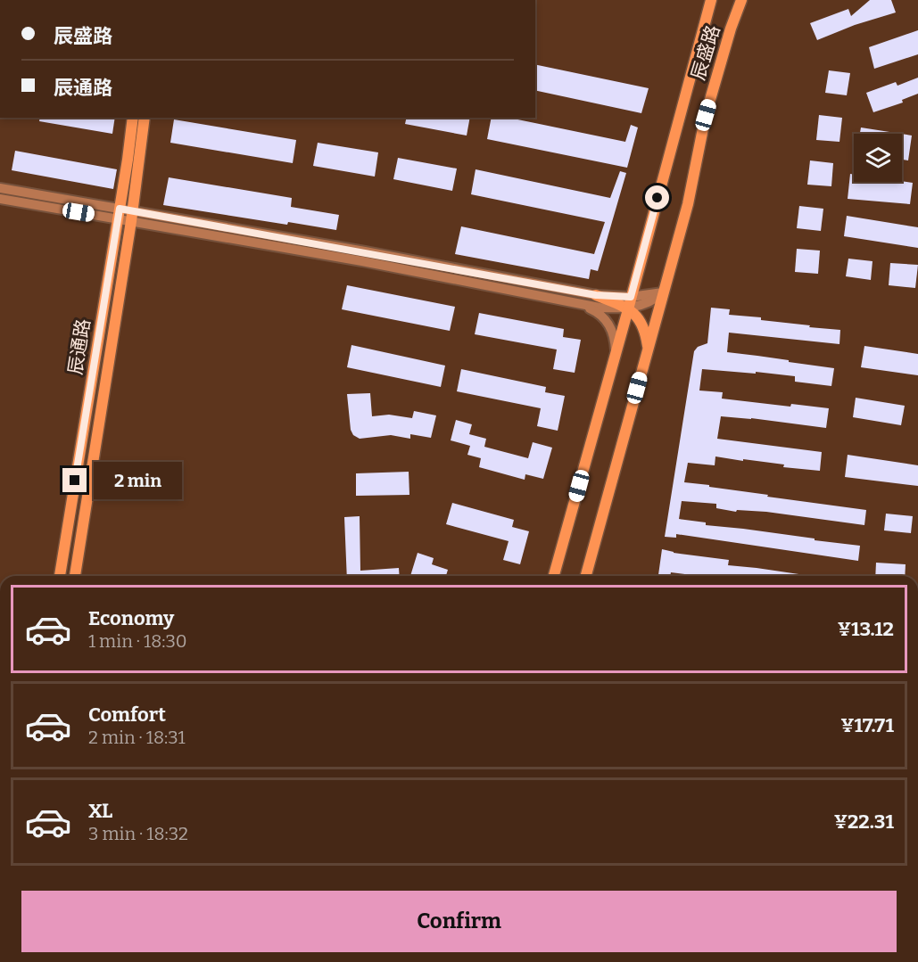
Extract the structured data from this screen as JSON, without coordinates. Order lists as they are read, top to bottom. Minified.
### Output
{"streets":{"main road":["辰盛路","辰通路"]},"page":{"banner":["辰盛路","辰通路"],"bubble":"2 min","list":[{"name":"Economy","note":"1 min · 18:30","value":"¥13.12"},{"name":"Comfort","note":"2 min · 18:31","value":"¥17.71"},{"name":"XL","note":"3 min · 18:32","value":"¥22.31"}],"buttons":"Confirm"}}
